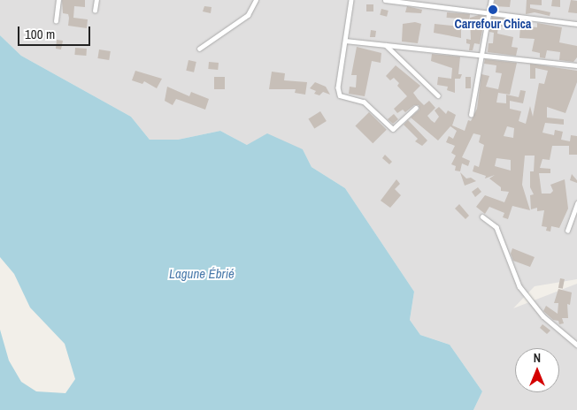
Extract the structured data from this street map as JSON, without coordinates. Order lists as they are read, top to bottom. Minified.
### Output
{"water":["Lagune Ébrié"],"places":["Carrefour Chica"],"scale_bar":"100 m","north":"top"}
